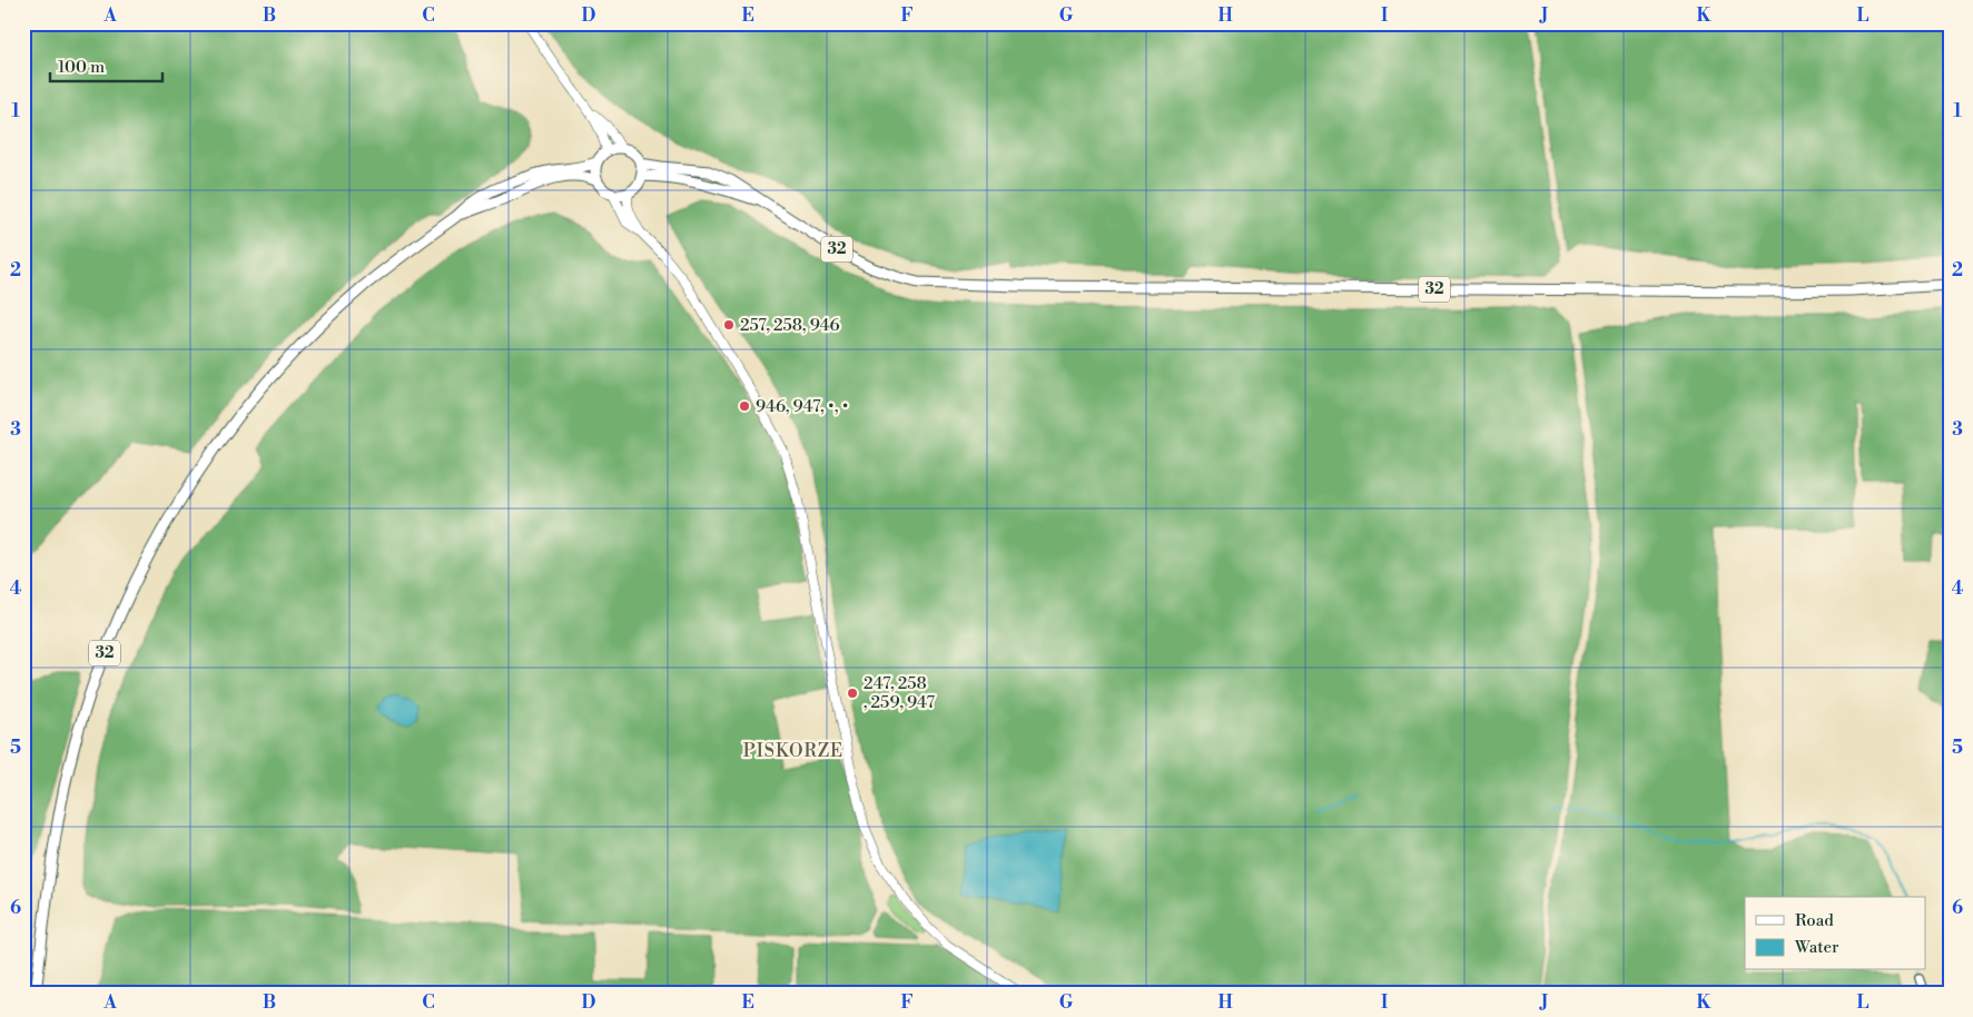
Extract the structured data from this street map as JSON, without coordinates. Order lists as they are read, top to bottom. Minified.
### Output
{"streets":{"main road":["32"]},"districts":["PISKORZE"],"places":["257, 258, 946","946, 947, •, •","247, 258 , 259, 947"],"legend":["Road","Water"],"scale_bar":"100 m","grid":{"columns":["A","B","C","D","E","F","G","H","I","J","K","L"],"rows":["1","2","3","4","5","6"]}}
